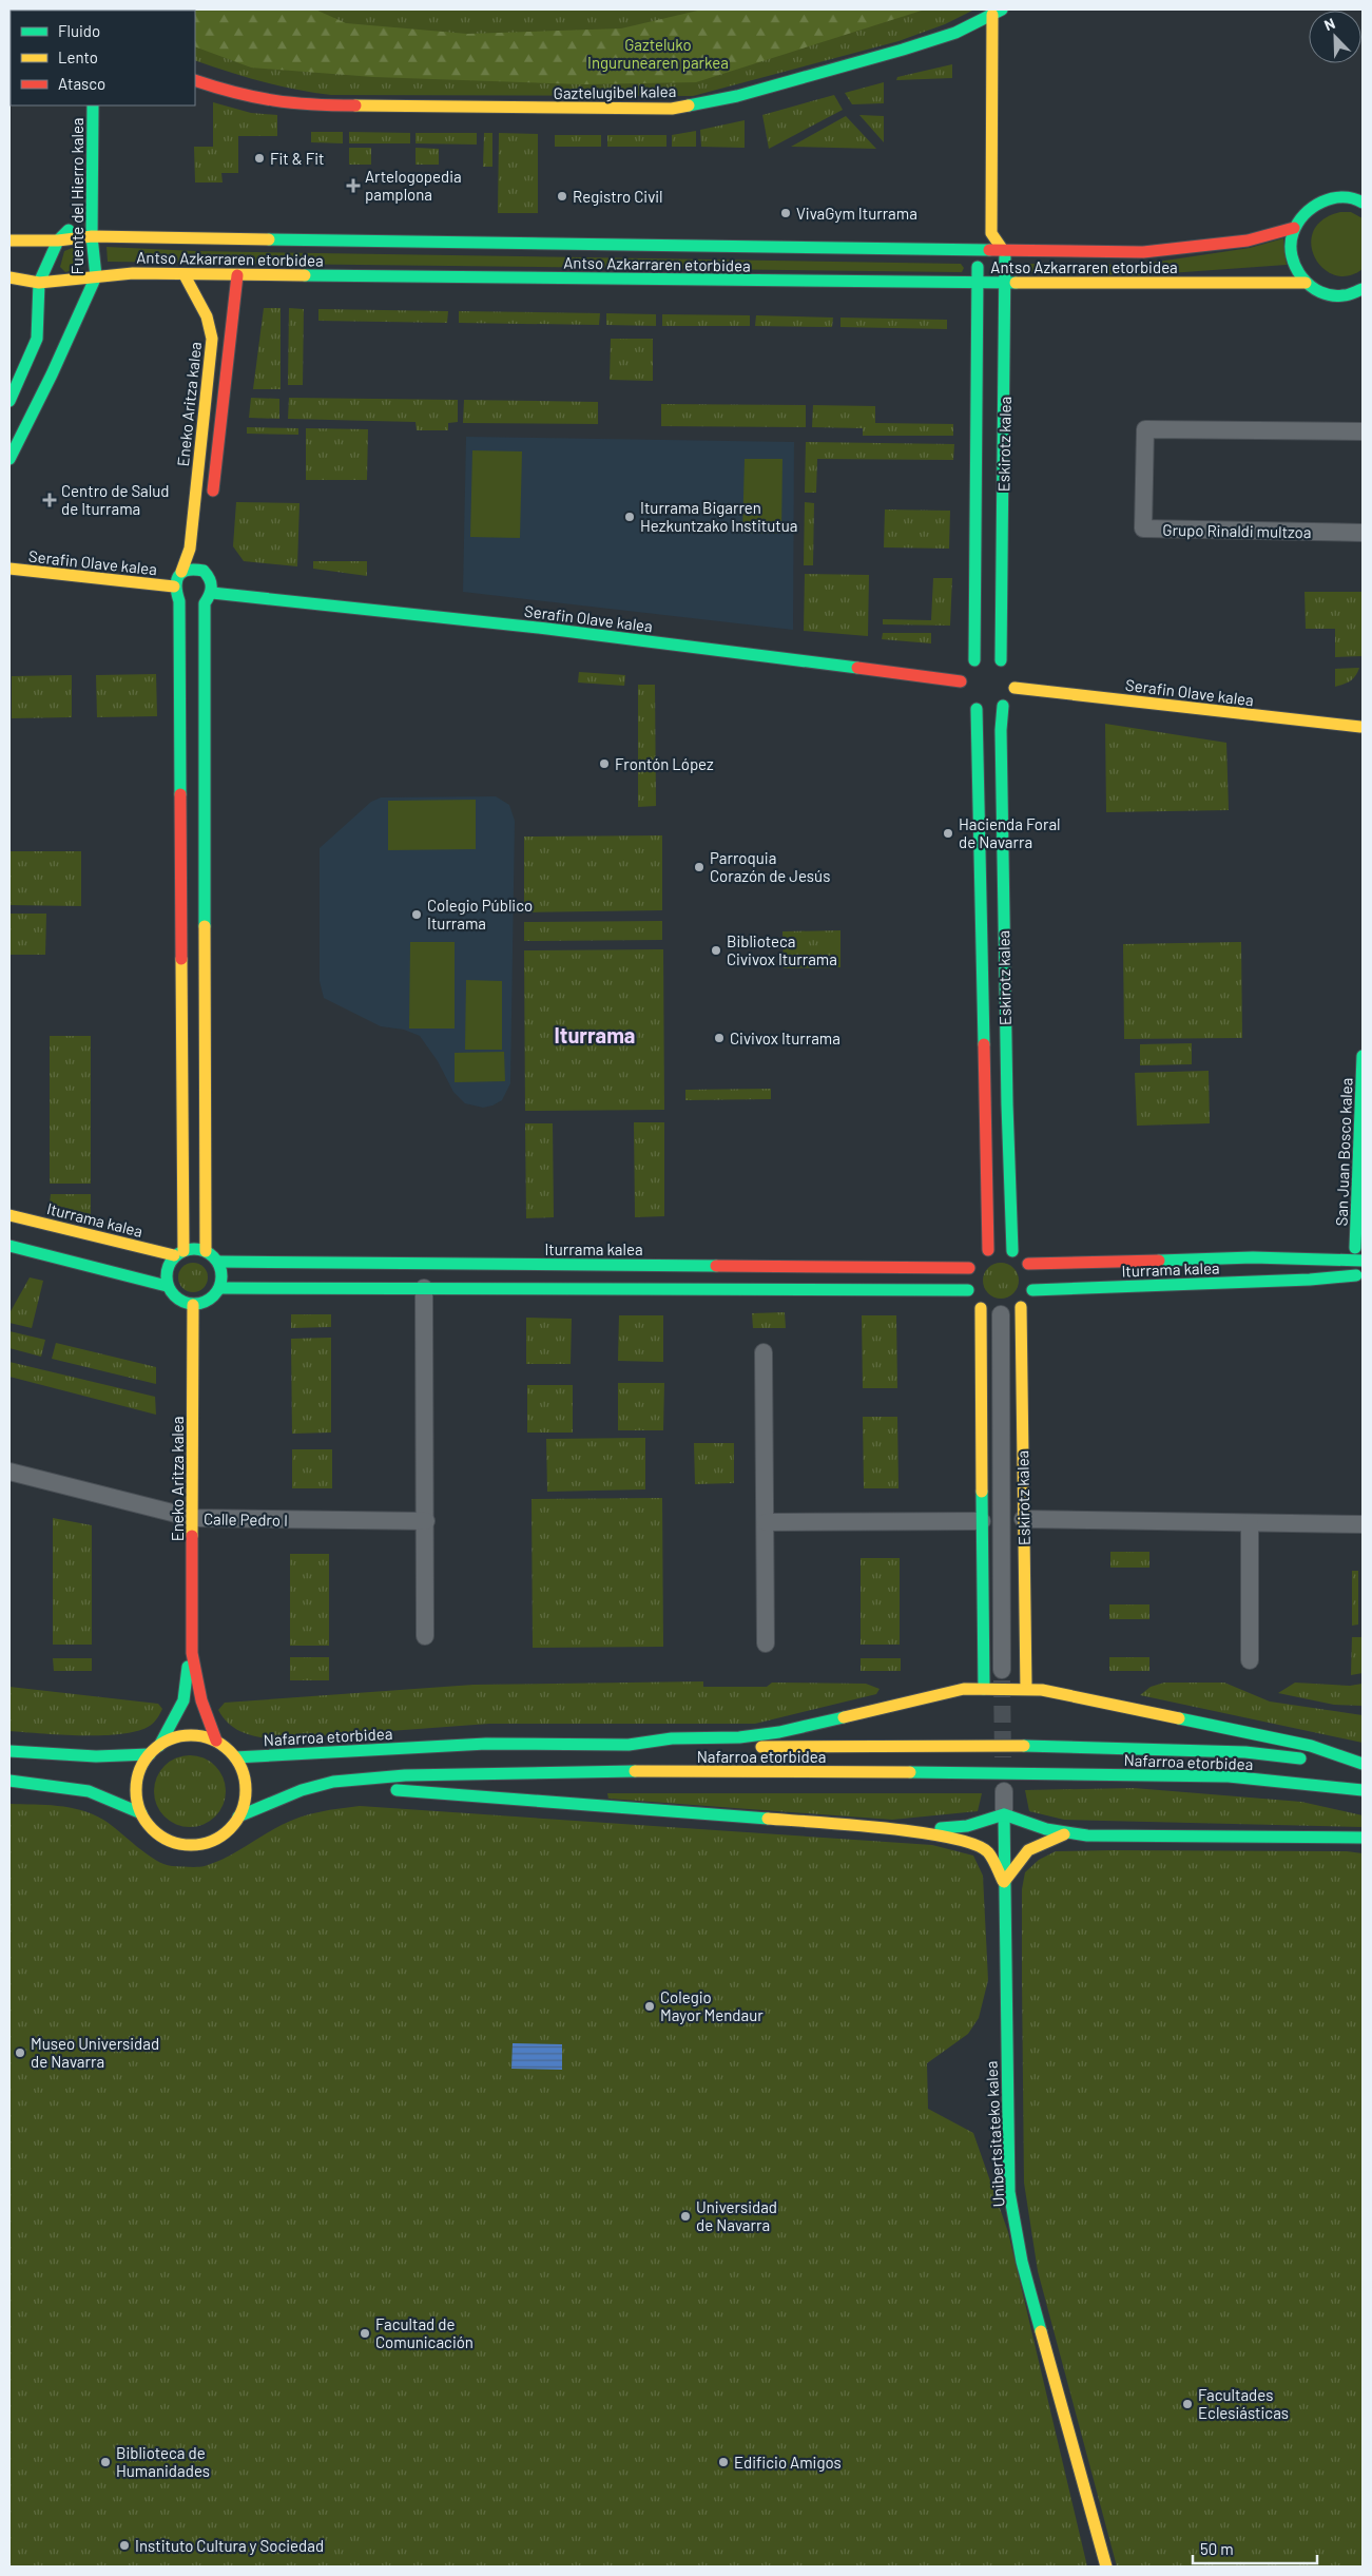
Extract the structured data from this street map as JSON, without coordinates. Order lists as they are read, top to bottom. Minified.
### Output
{"streets":{"main road":["Gaztelugibel kalea","Fuente del Hierro kalea","Antso Azkarraren etorbidea","Eneko Aritza kalea","Eskirotz kalea","Serafin Olave kalea","San Juan Bosco kalea","Iturrama kalea","Nafarroa etorbidea","Unibertsitateko kalea"],"street":["Grupo Rinaldi multzoa","Calle Pedro I"]},"crossings":[["Fuente del Hierro kalea","Antso Azkarraren etorbidea"],["Antso Azkarraren etorbidea","Eneko Aritza kalea"],["Antso Azkarraren etorbidea","Eskirotz kalea"],["Eneko Aritza kalea","Serafin Olave kalea"],["Eneko Aritza kalea","Iturrama kalea"],["Eneko Aritza kalea","Calle Pedro I"],["Eneko Aritza kalea","Nafarroa etorbidea"],["Eskirotz kalea","Serafin Olave kalea"],["Eskirotz kalea","Iturrama kalea"],["Eskirotz kalea","Nafarroa etorbidea"],["San Juan Bosco kalea","Iturrama kalea"]],"districts":["Iturrama"],"parks":["Gazteluko Ingurunearen parkea"],"places":{"other":["Fit & Fit","Registro Civil","VivaGym Iturrama","Iturrama Bigarren Hezkuntzako Institutua","Frontón López","Hacienda Foral de Navarra","Parroquia Corazón de Jesús","Colegio Público Iturrama","Biblioteca Civivox Iturrama","Civivox Iturrama","Colegio Mayor Mendaur","Museo Universidad de Navarra","Universidad de Navarra","Facultad de Comunicación","Facultades Eclesiásticas","Biblioteca de Humanidades","Edificio Amigos","Instituto Cultura y Sociedad"],"health":["Artelogopedia pamplona","Centro de Salud de Iturrama"]},"legend":["Fluido","Lento","Atasco"],"scale_bar":"50 m","north":"top left"}
